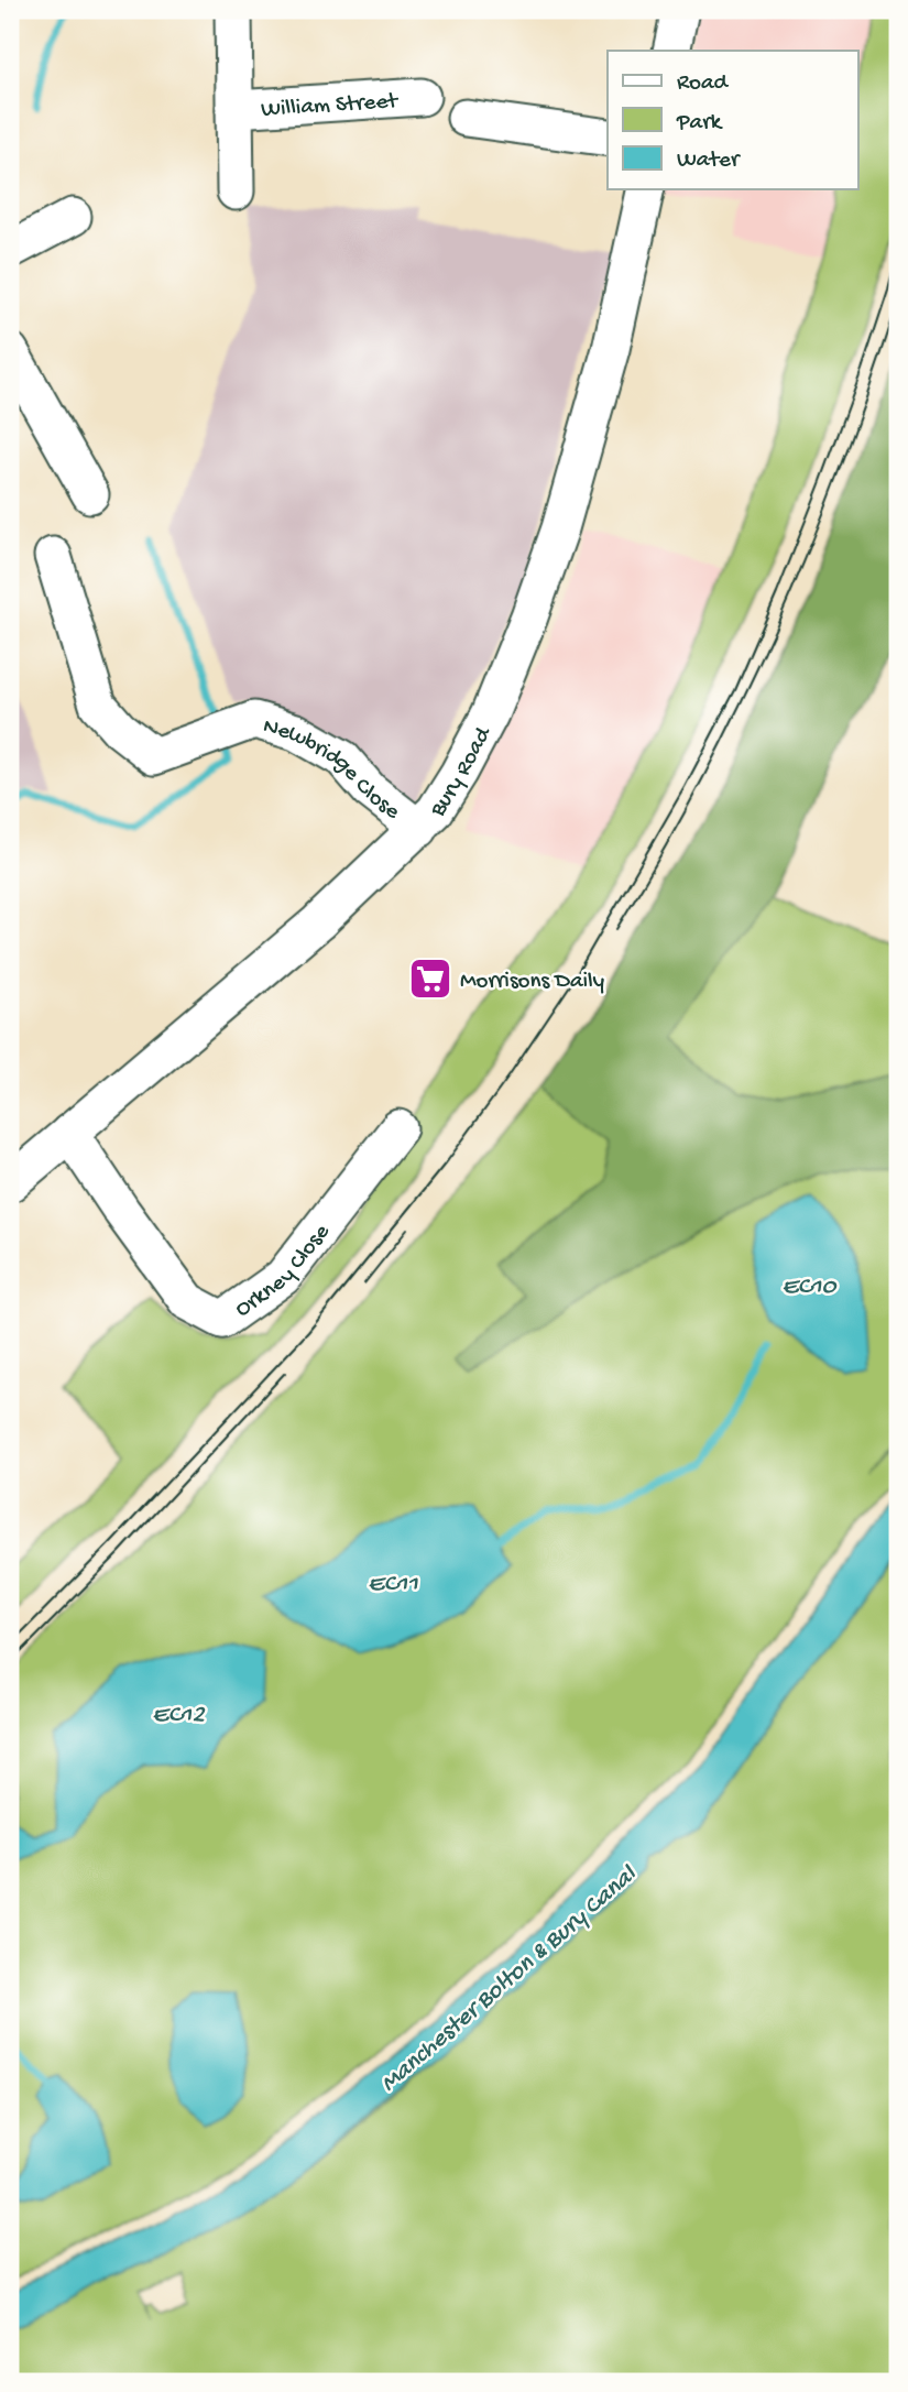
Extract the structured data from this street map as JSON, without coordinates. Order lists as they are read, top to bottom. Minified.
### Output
{"streets":{"street":["William Street","Bury Road","Newbridge Close","Orkney Close"]},"crossings":[["Bury Road","Newbridge Close"],["Bury Road","Orkney Close"]],"water":["EC10","EC11","EC12","Manchester Bolton & Bury Canal"],"places":{"supermarket":["Morrisons Daily"]},"legend":["Road","Park","Water"]}
